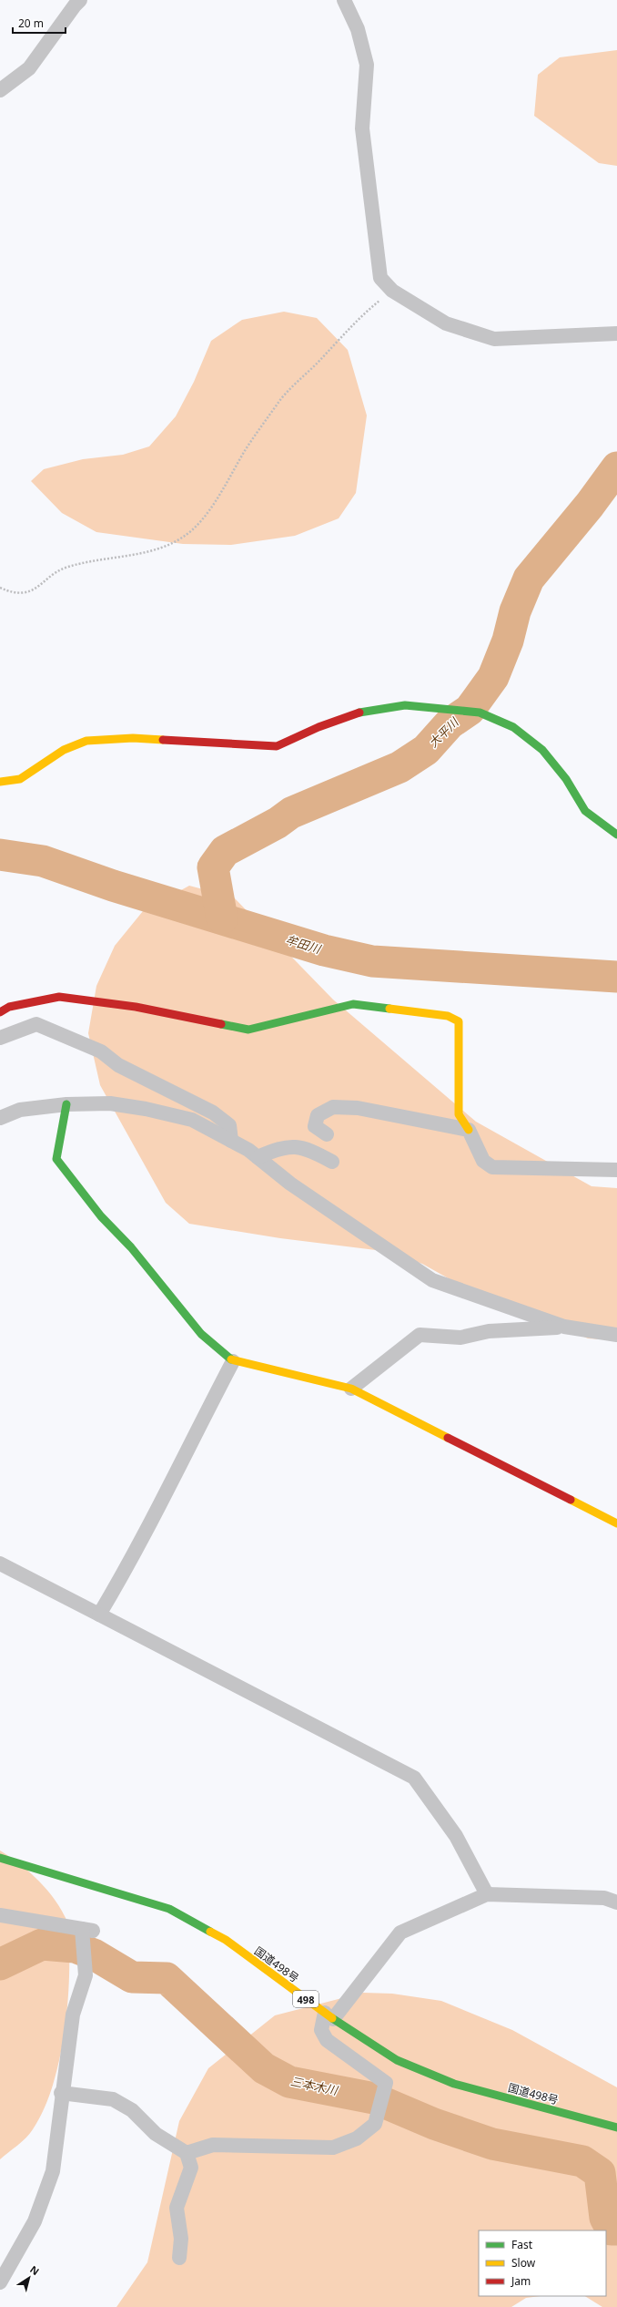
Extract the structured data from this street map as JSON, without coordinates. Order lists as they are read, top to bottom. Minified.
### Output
{"streets":{"main road":["国道498号","498"]},"water":["大平川","牟田川","三本木川"],"legend":["Fast","Slow","Jam"],"scale_bar":"20 m","north":"top right"}
